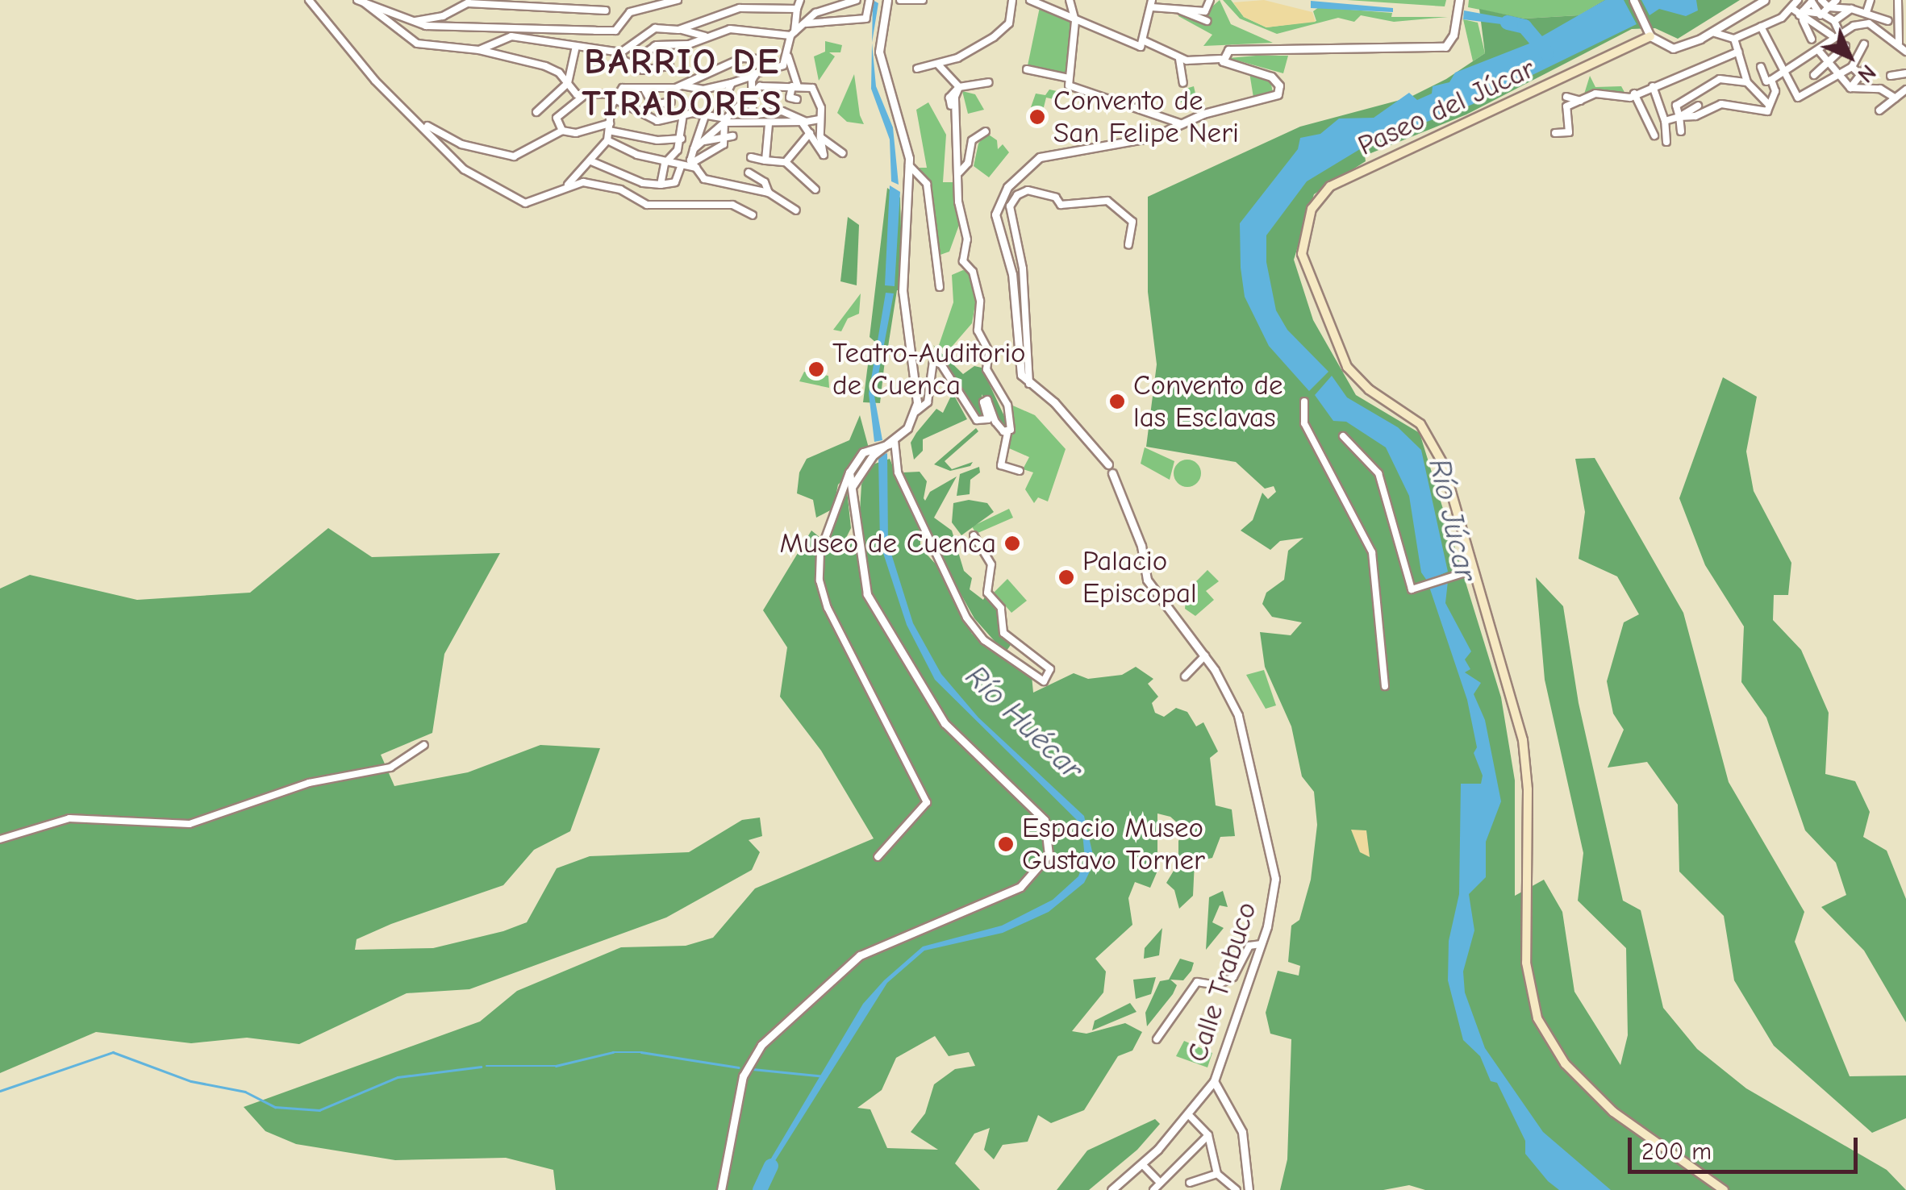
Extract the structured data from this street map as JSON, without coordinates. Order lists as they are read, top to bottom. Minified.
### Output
{"streets":{"main road":["Paseo del Júcar"],"street":["Calle Trabuco"]},"districts":["BARRIO DE TIRADORES"],"water":["Río Júcar","Río Huécar"],"places":["Convento de San Felipe Neri","Teatro-Auditorio de Cuenca","Convento de las Esclavas","Museo de Cuenca","Palacio Episcopal","Espacio Museo Gustavo Torner"],"scale_bar":"200 m","north":"bottom right"}
